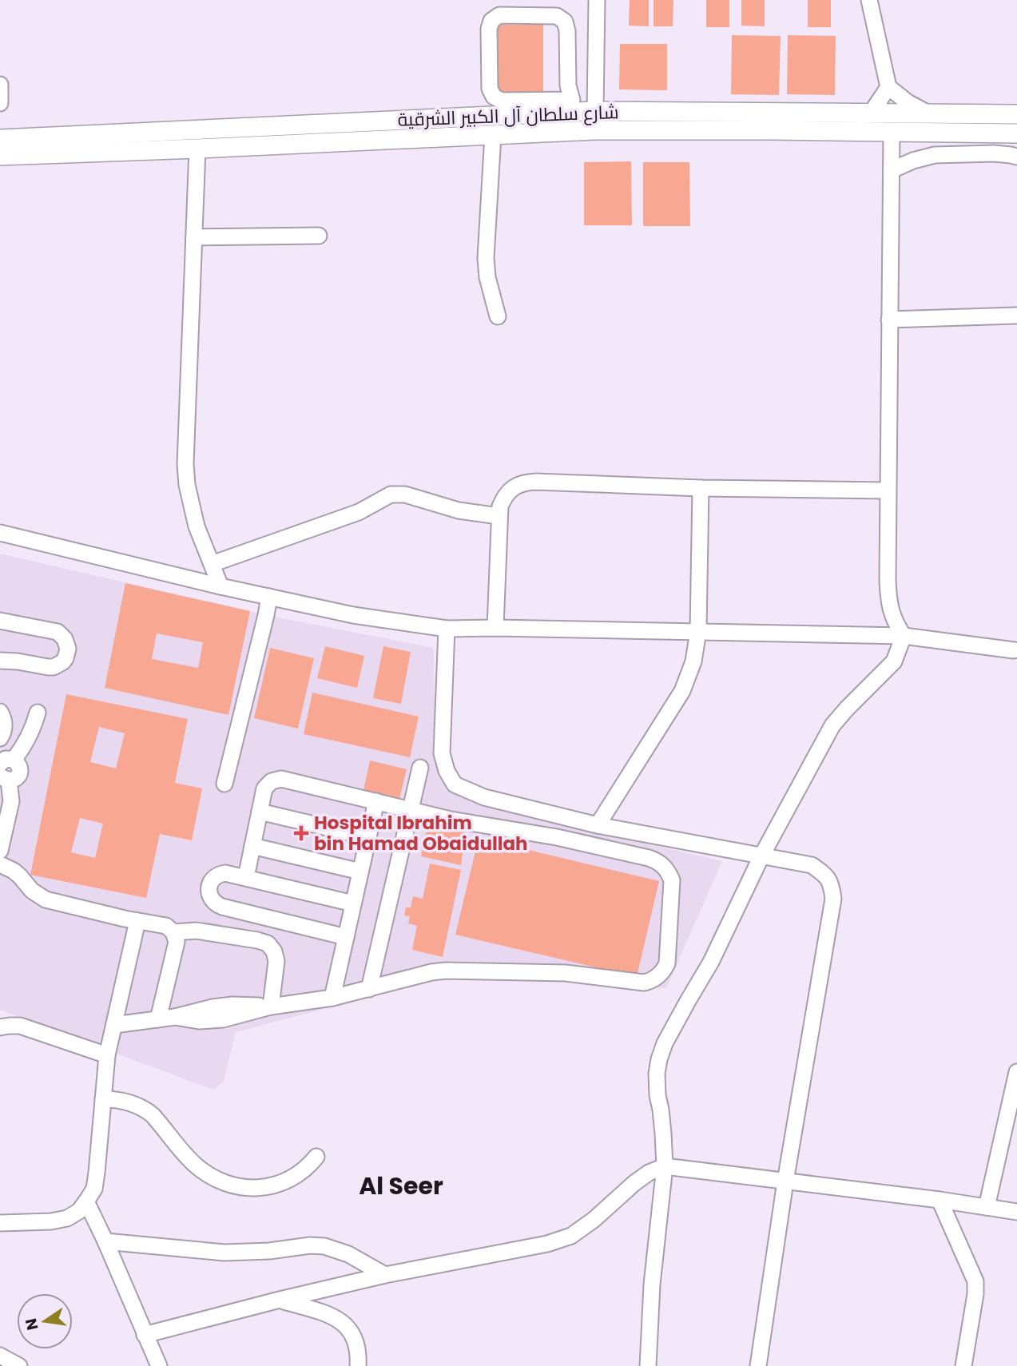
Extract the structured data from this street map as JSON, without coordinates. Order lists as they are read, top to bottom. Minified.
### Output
{"streets":{"main road":["شارع سلطان آل الكبير الشرقية"]},"districts":["Al Seer"],"places":{"health":["Hospital Ibrahim bin Hamad Obaidullah"]},"north":"left"}
